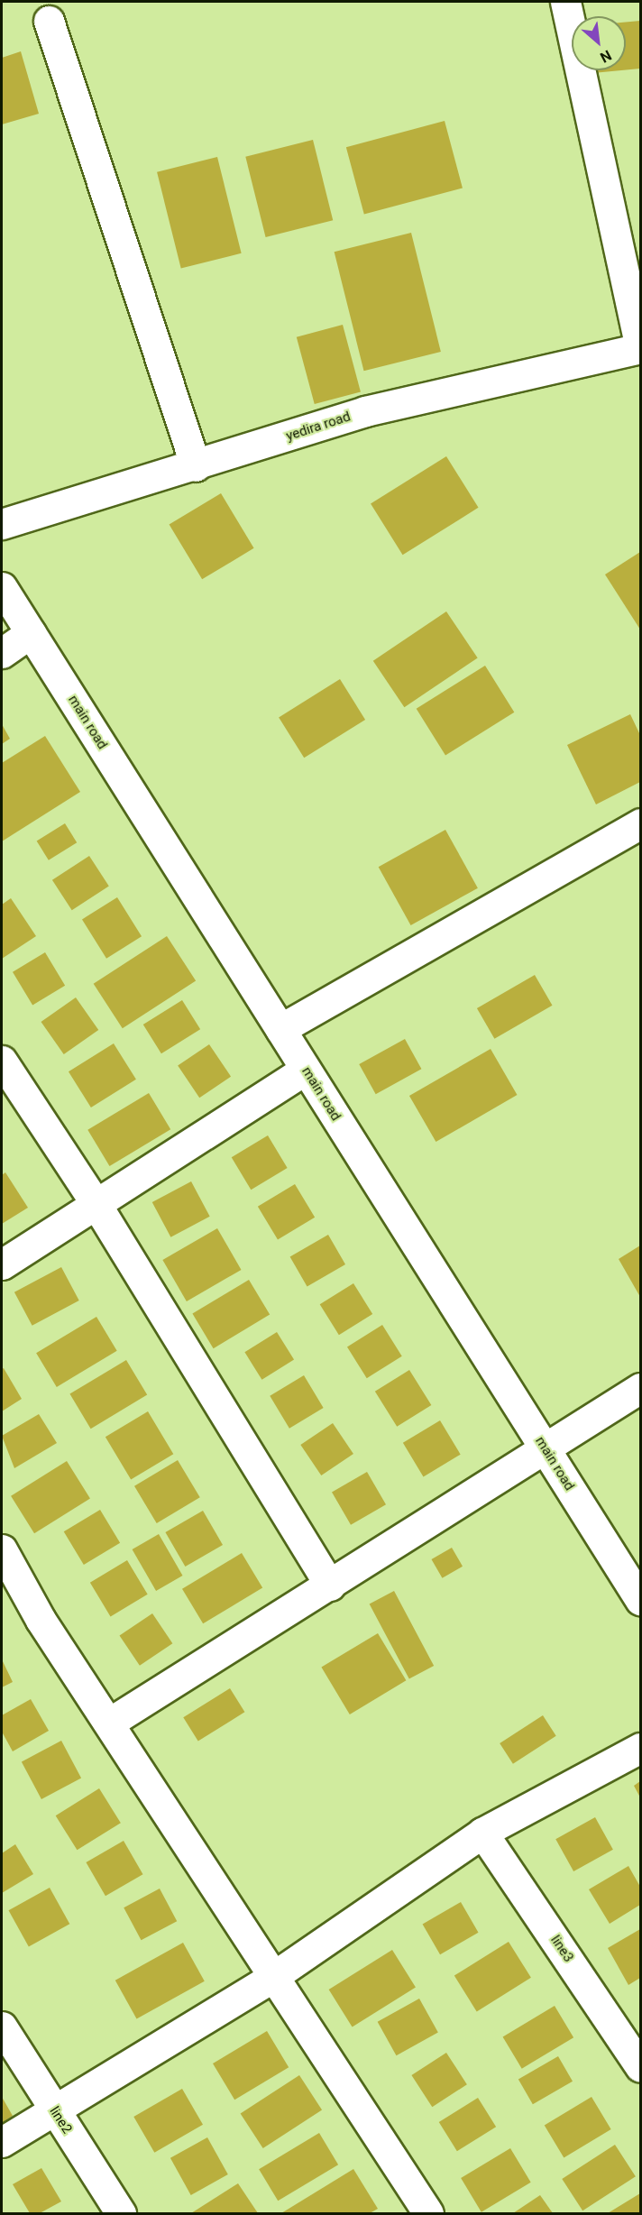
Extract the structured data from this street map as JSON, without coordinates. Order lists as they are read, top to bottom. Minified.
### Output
{"streets":{"street":["yedira road","main road","line3","line2"]},"north":"bottom right"}
